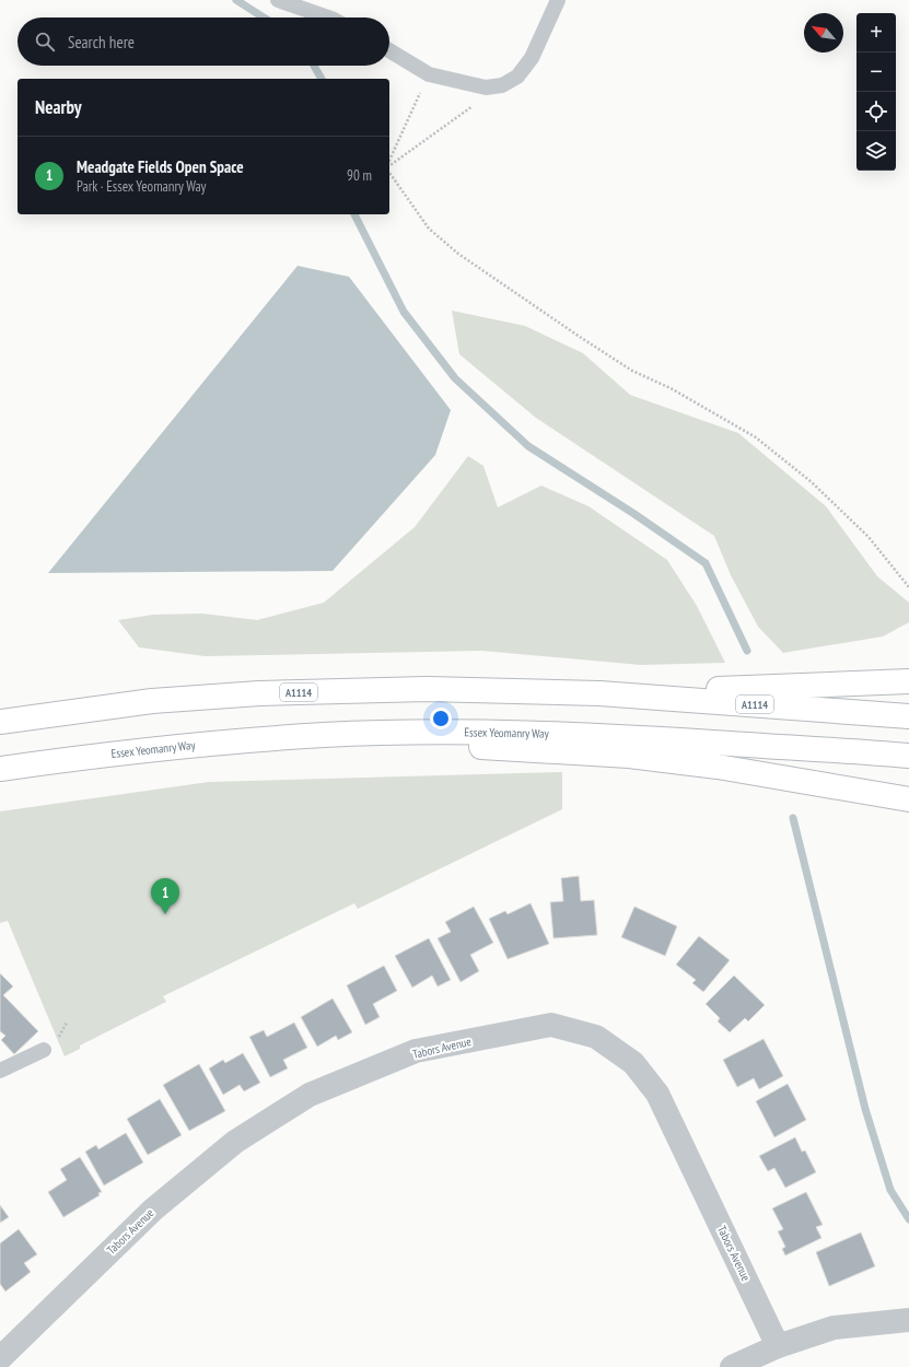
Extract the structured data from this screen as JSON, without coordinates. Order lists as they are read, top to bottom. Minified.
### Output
{"streets":{"main road":["A1114","Essex Yeomanry Way"],"street":["Tabors Avenue"]},"north":"top left","page":{"map_buttons":["+","−"],"search":"Search here","heading":"Nearby","list":[{"mark":"1","name":"Meadgate Fields Open Space","note":"Park · Essex Yeomanry Way","value":"90 m"}],"pins":"1"}}
